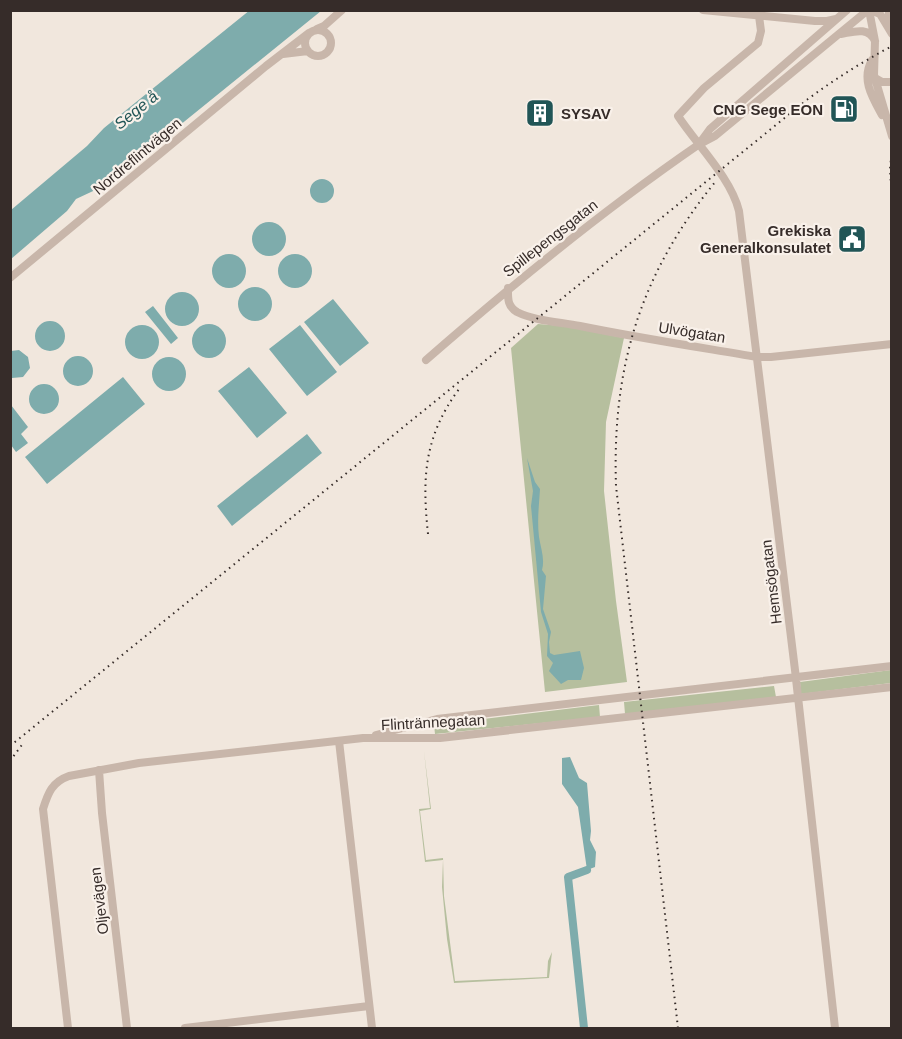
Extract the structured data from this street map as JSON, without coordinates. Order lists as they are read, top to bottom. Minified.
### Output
{"streets":{"street":["Nordreflintvägen","Spillepengsgatan","Ulvögatan","Hemsögatan","Flintrännegatan","Oljevägen"]},"crossings":[["Spillepengsgatan","Ulvögatan"],["Spillepengsgatan","Hemsögatan"],["Ulvögatan","Hemsögatan"],["Hemsögatan","Flintrännegatan"]],"water":["Sege å"],"places":{"fuel station":["CNG Sege EON"],"building":["SYSAV"],"public building":["Grekiska Generalkonsulatet"]}}
